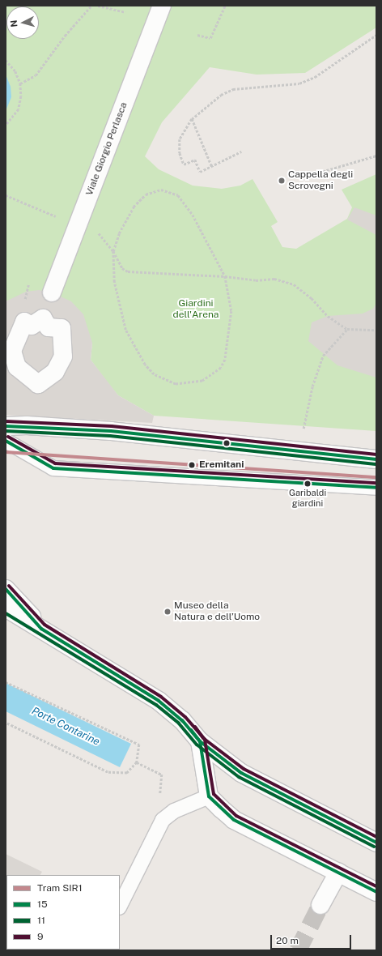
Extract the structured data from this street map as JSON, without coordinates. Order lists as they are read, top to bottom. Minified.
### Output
{"streets":{"street":["Viale Giorgio Perlasca"]},"water":["Porte Contarine"],"parks":["Giardini dell'Arena"],"places":["Cappella degli Scrovegni","Eremitani","Garibaldi giardini","Museo della Natura e dell’Uomo"],"lines":["transit line 9","transit line 15","transit line 11","tram line SIR1"],"legend":["Tram SIR1","15","11","9"],"scale_bar":"20 m","north":"left"}
